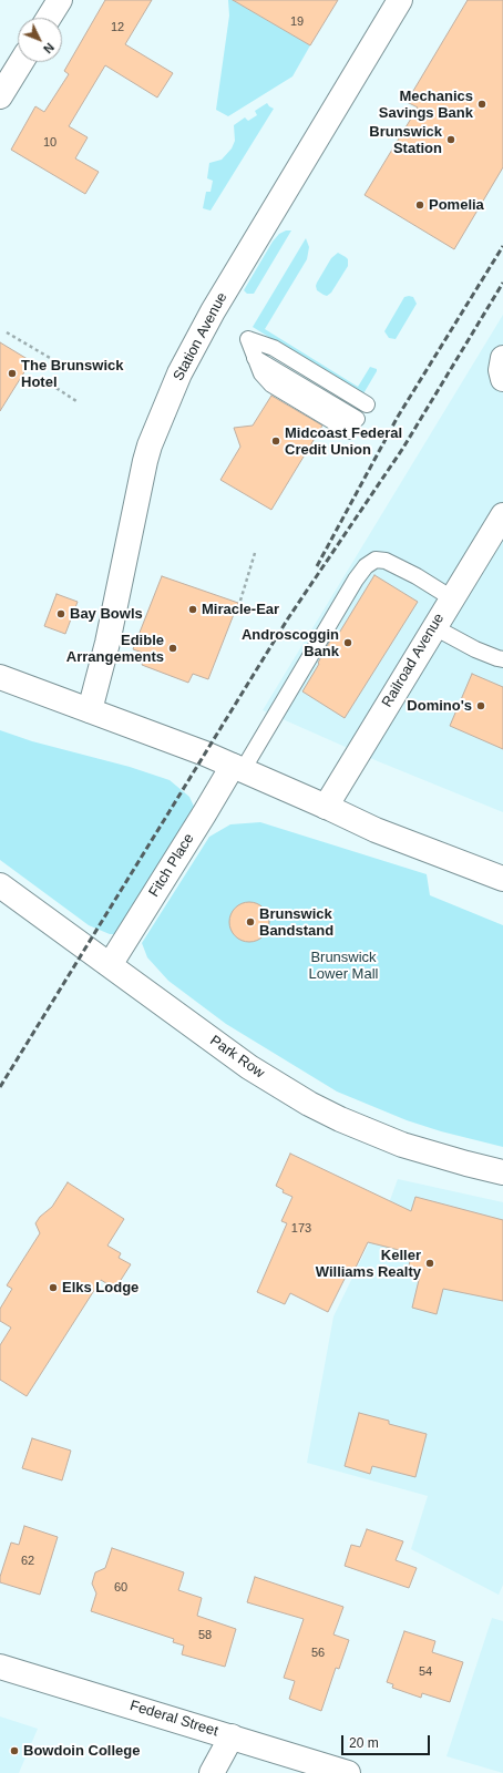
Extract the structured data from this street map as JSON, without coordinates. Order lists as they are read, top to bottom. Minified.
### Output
{"streets":{"street":["Station Avenue","Railroad Avenue","Fitch Place","Park Row","Federal Street"]},"crossings":[["Fitch Place","Park Row"]],"parks":["Brunswick Lower Mall"],"places":["Mechanics Savings Bank","Brunswick Station","Pomelia","The Brunswick Hotel","Midcoast Federal Credit Union","Miracle-Ear","Bay Bowls","Androscoggin Bank","Edible Arrangements","Domino's","Brunswick Bandstand","Keller Williams Realty","Elks Lodge","Bowdoin College"],"house_numbers":["19","12","10","173","62","60","58","56","54"],"scale_bar":"20 m","north":"bottom right"}
